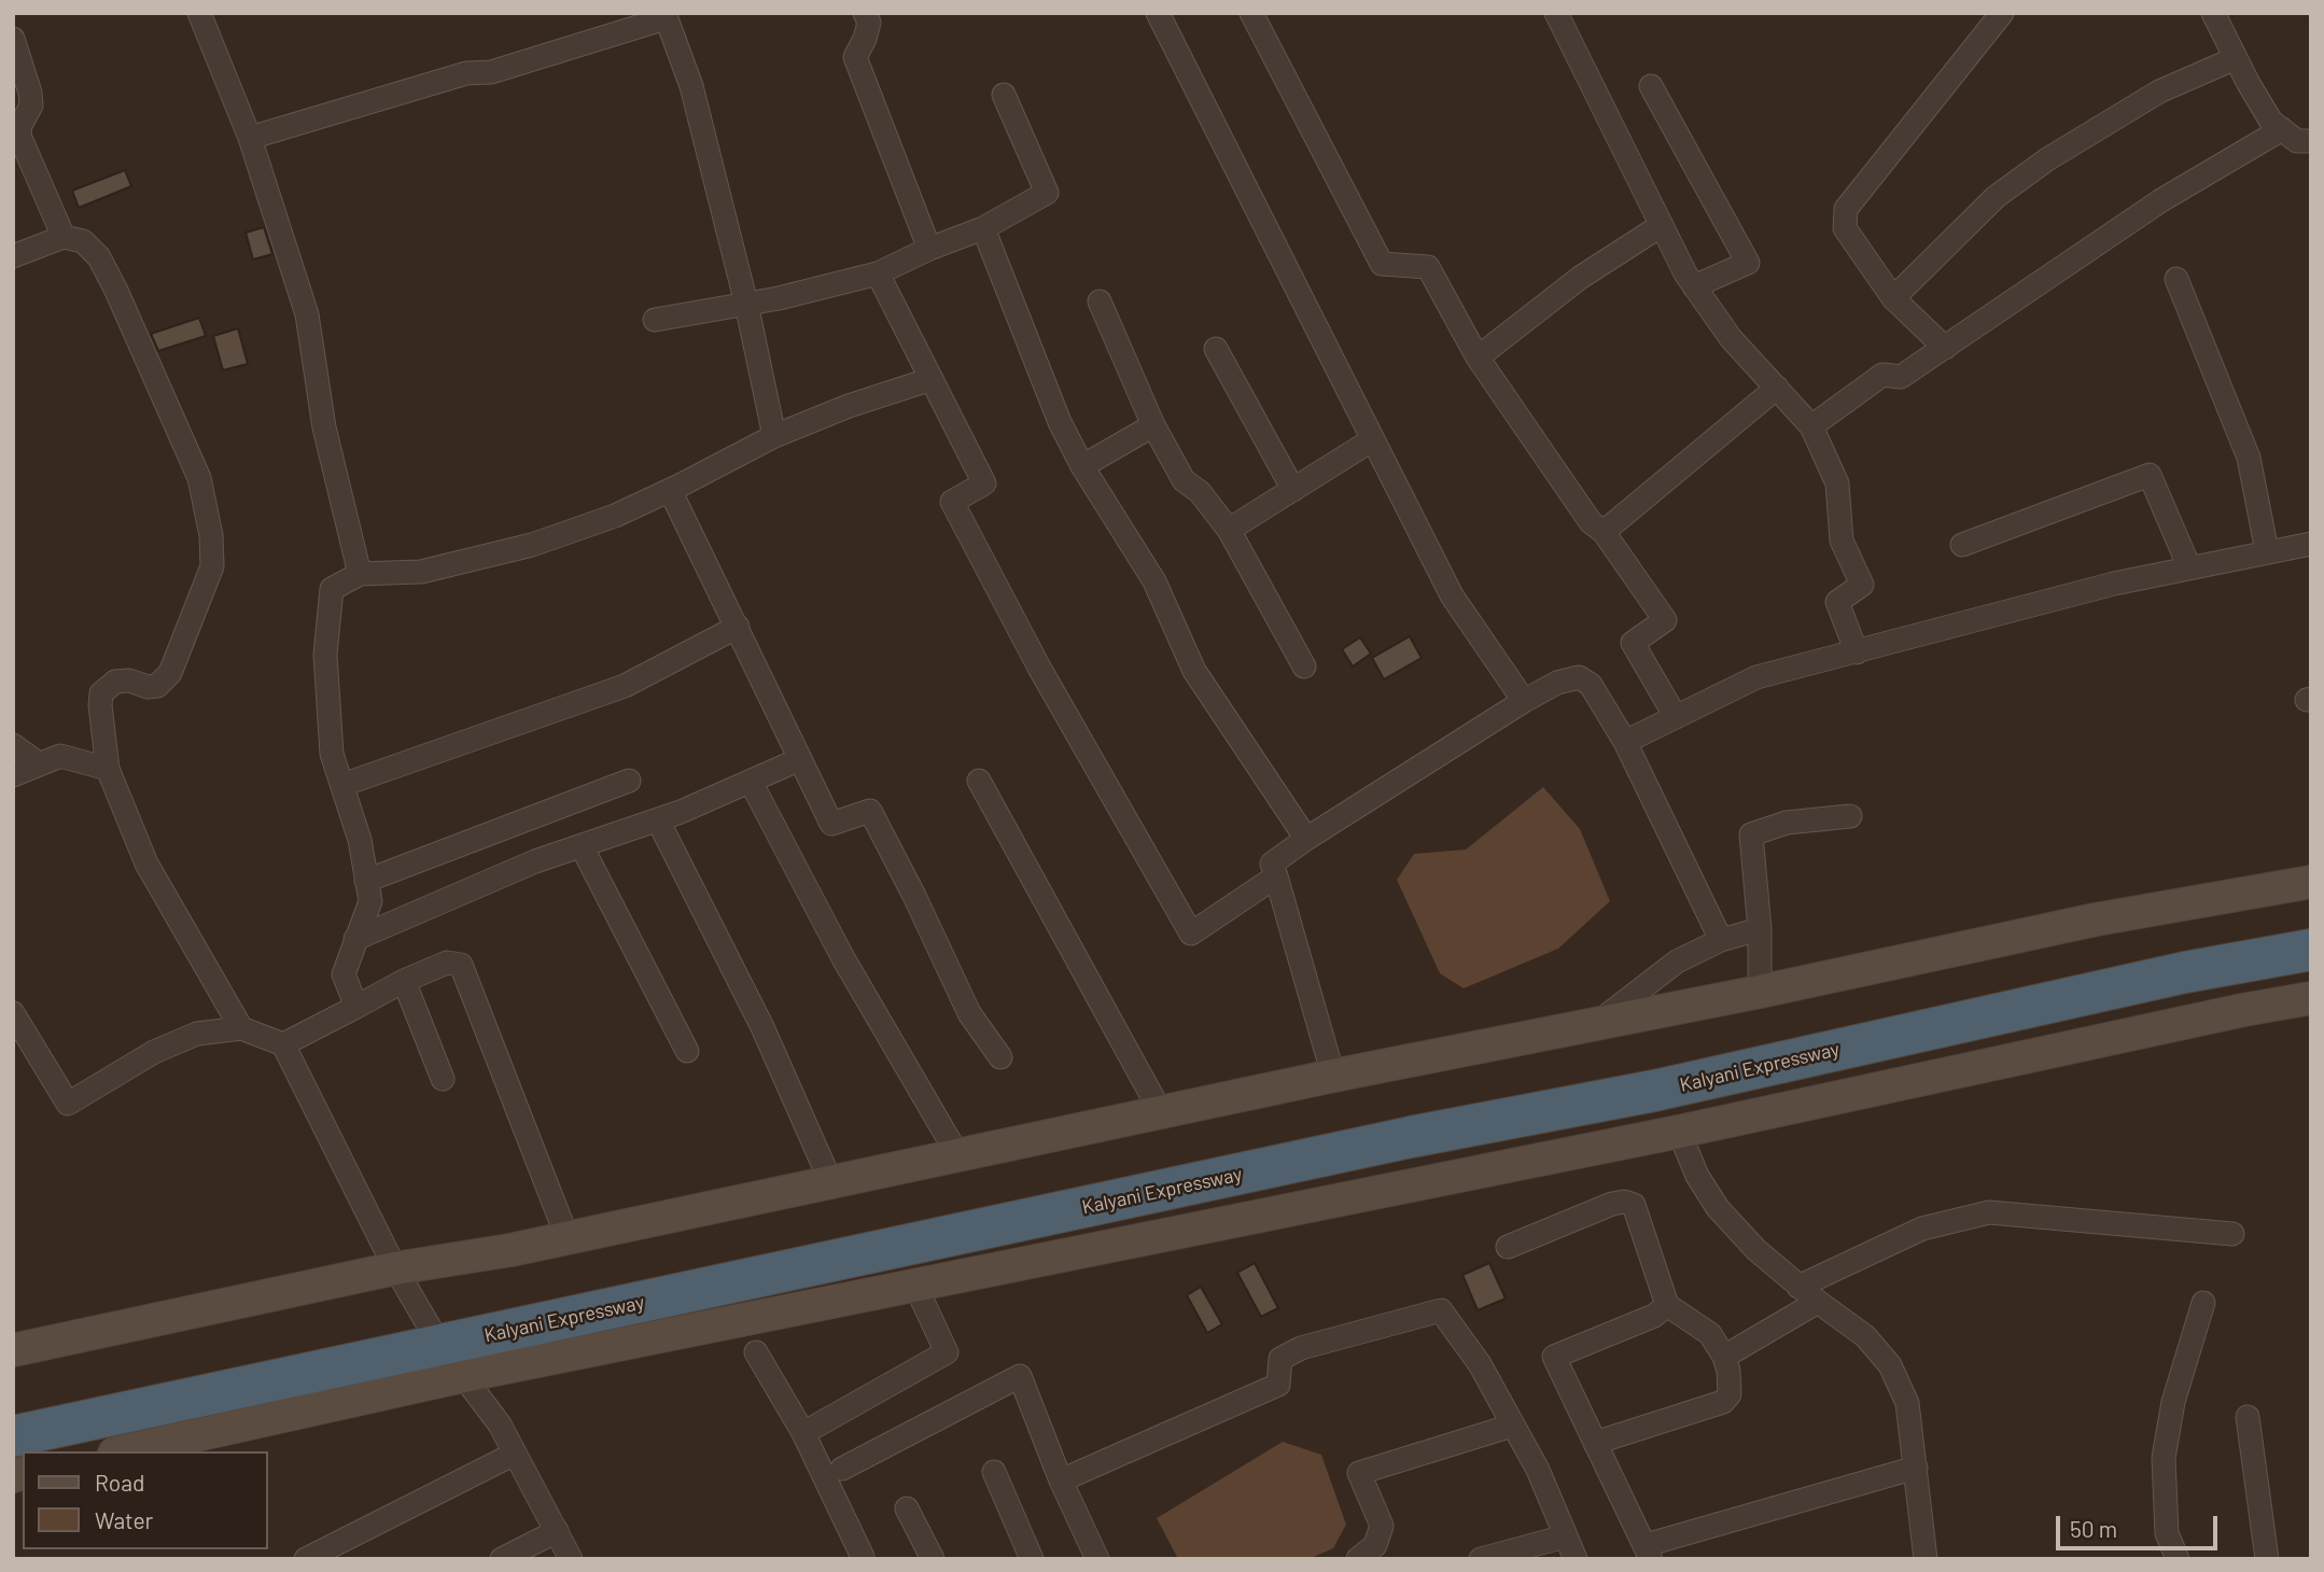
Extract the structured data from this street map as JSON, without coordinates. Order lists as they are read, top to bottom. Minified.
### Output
{"streets":{"highway":["Kalyani Expressway"]},"legend":["Road","Water"],"scale_bar":"50 m"}
